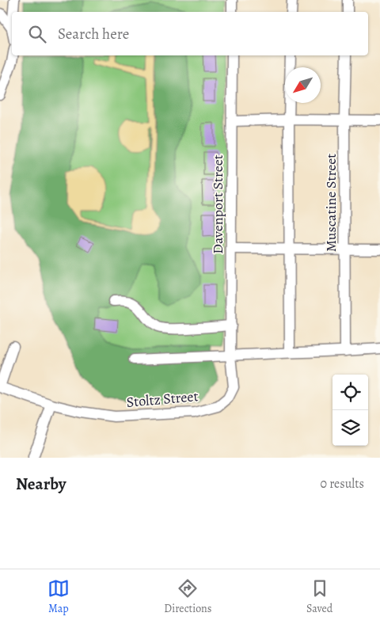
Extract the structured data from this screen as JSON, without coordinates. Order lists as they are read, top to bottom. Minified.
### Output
{"streets":{"street":["Muscatine Street","Davenport Street","Stoltz Street"]},"crossings":[["Davenport Street","Stoltz Street"]],"north":"bottom left","page":{"search":"Search here","heading":["Nearby","0 results"],"nav":["Map","Directions","Saved"]}}
